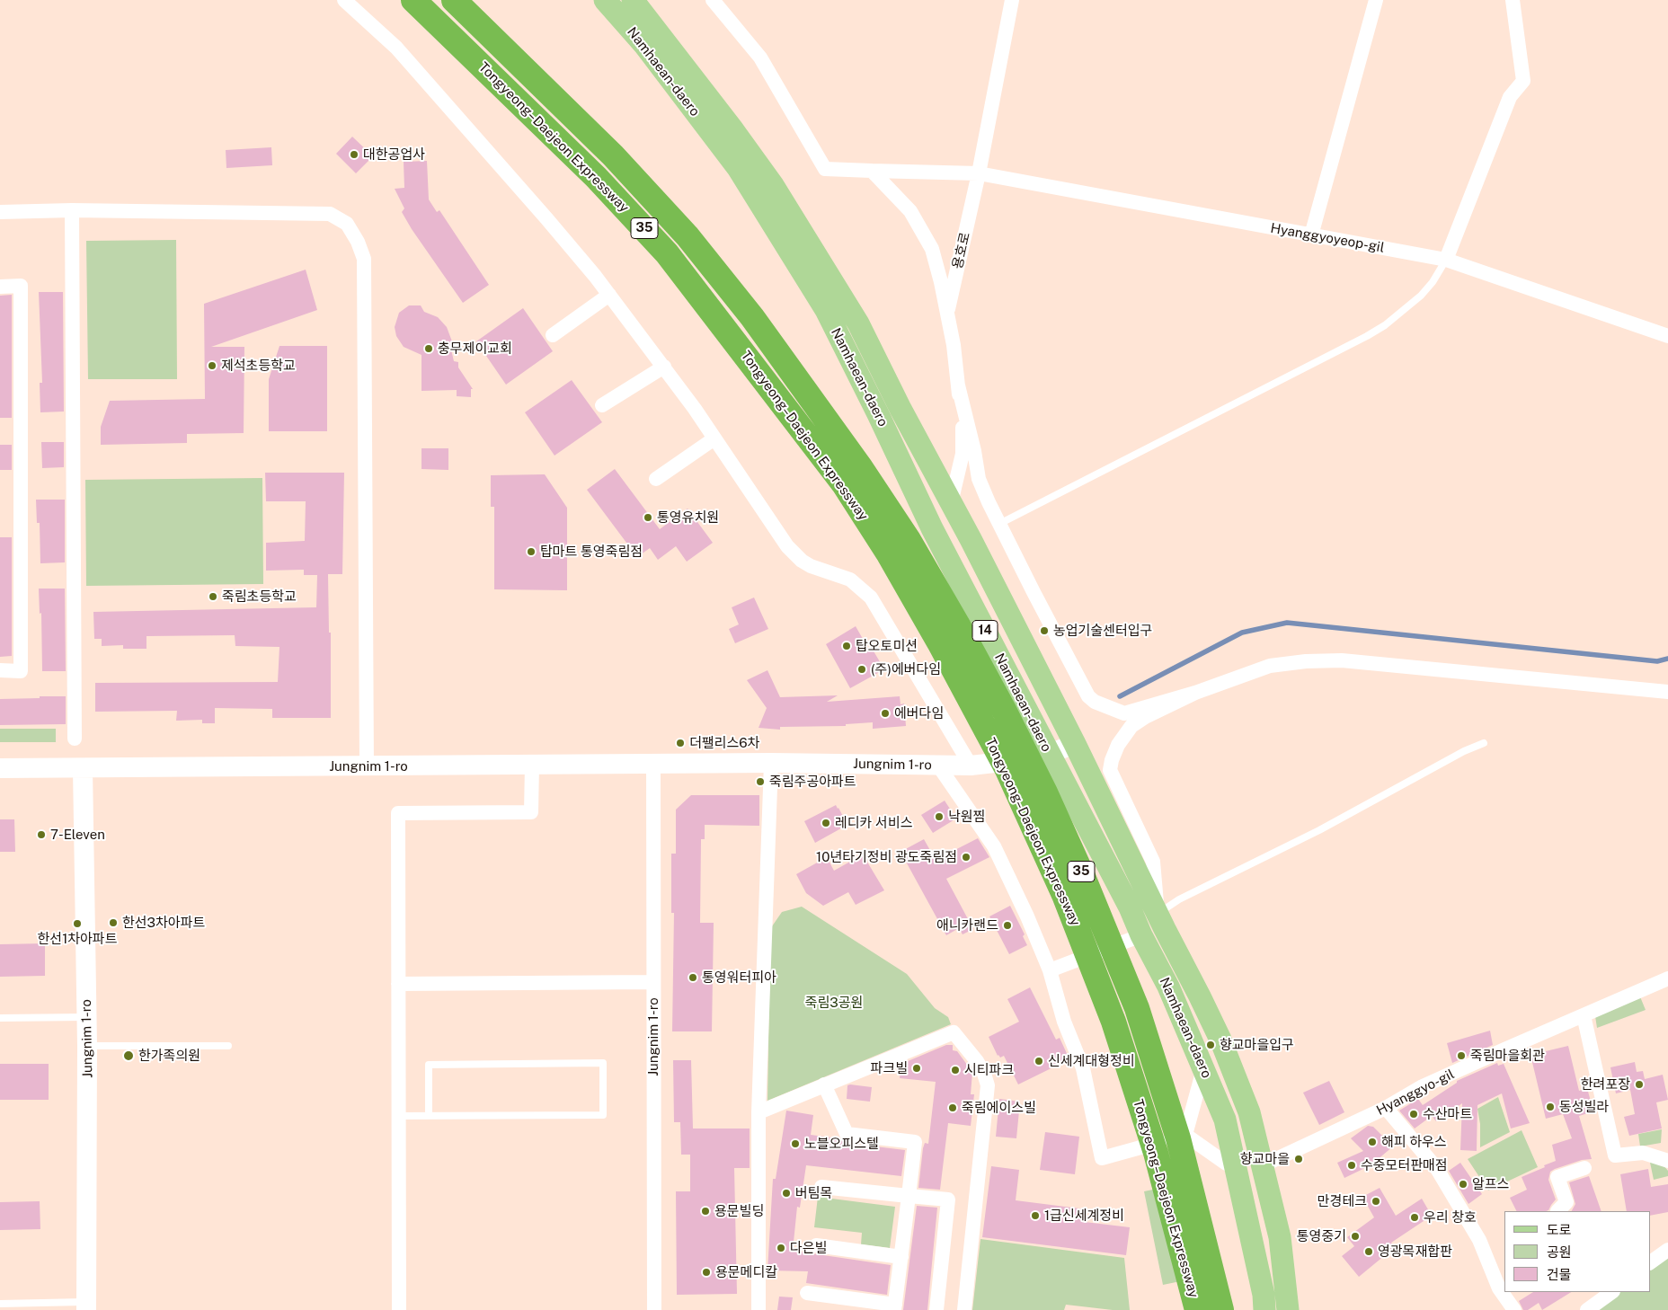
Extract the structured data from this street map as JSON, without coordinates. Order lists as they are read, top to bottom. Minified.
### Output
{"streets":{"highway":["Tongyeong–Daejeon Expressway","35"],"main road":["Namhaean-daero","14"],"street":["Hyanggyoyeop-gil","용호로","Jungnim 1-ro","Hyanggyo-gil"]},"crossings":[["Namhaean-daero","용호로"],["Namhaean-daero","Jungnim 1-ro"],["Namhaean-daero","Hyanggyo-gil"],["Hyanggyoyeop-gil","용호로"]],"parks":["죽림3공원"],"places":["대한공업사","충무제이교회","제석초등학교","통영유치원","탑마트 통영죽림점","죽림초등학교","농업기술센터입구","탑오토미션","(주)에버다임","에버다임","더팰리스6차","죽림주공아파트","낙원찜","레디카 서비스","7-Eleven","10년타기정비 광도죽림점","한선3차아파트","한선1차아파트","애니카랜드","통영워터피아","향교마을입구","한가족의원","죽림마을회관","신세계대형정비","파크빌","시티파크","한려포장","동성빌라","죽림에이스빌","수산마트","해피 하우스","노블오피스텔","향교마을","수중모터판매점","알프스","버팀목","만경테크","용문빌딩","1급신세계정비","우리 창호","통영중기","다은빌","영광목재합판","용문메디칼"],"legend":["도로","공원","건물"]}
